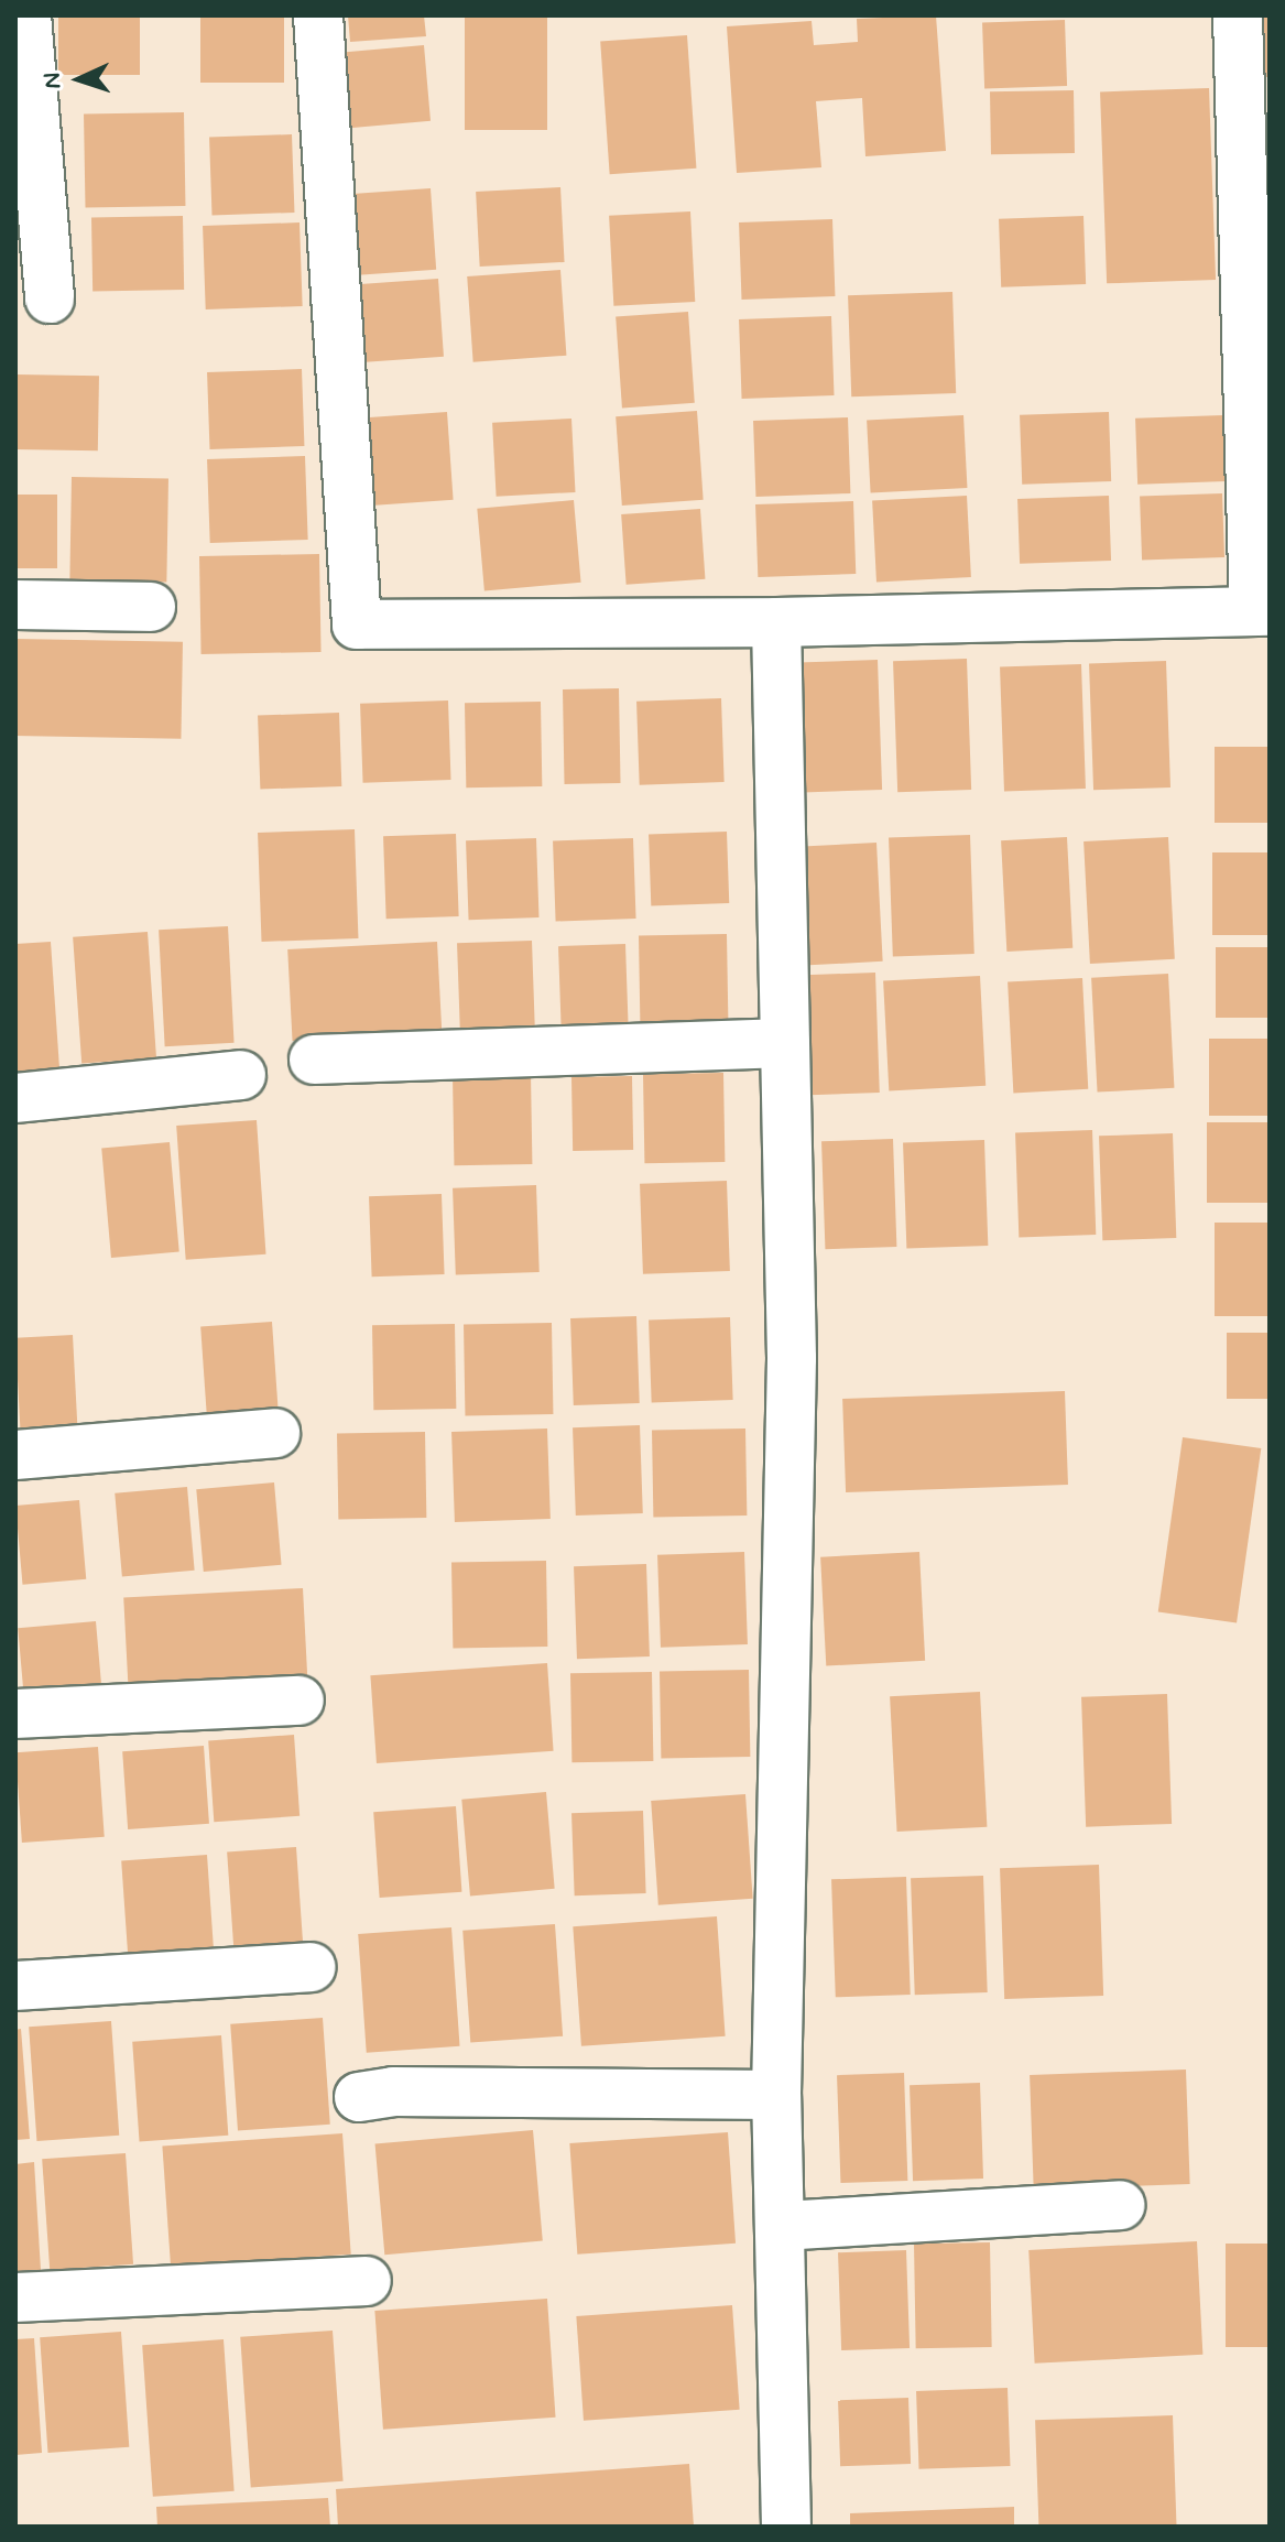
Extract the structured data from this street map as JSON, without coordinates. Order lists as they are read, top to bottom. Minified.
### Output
{"north":"left"}
